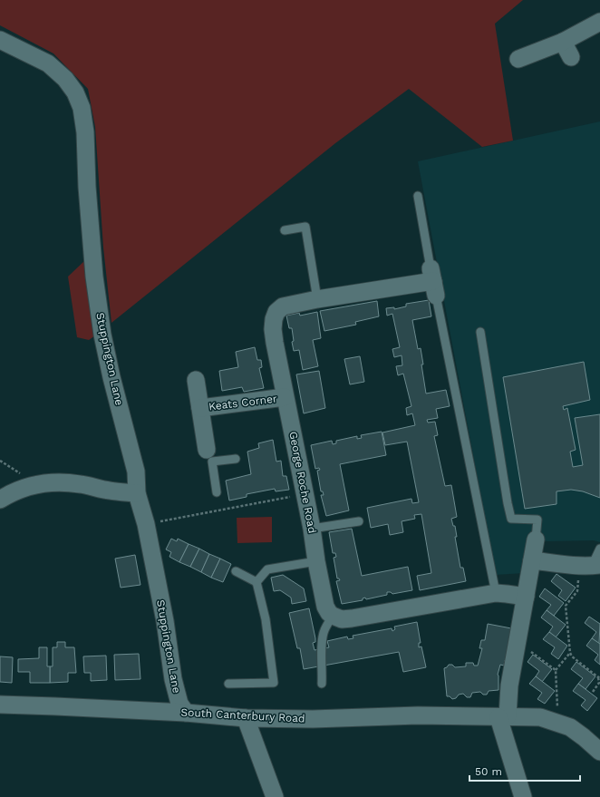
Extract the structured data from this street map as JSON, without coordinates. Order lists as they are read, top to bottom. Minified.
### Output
{"streets":{"street":["Stuppington Lane","Keats Corner","George Roche Road","South Canterbury Road"]},"crossings":[["Stuppington Lane","South Canterbury Road"],["Keats Corner","George Roche Road"]],"scale_bar":"50 m"}
